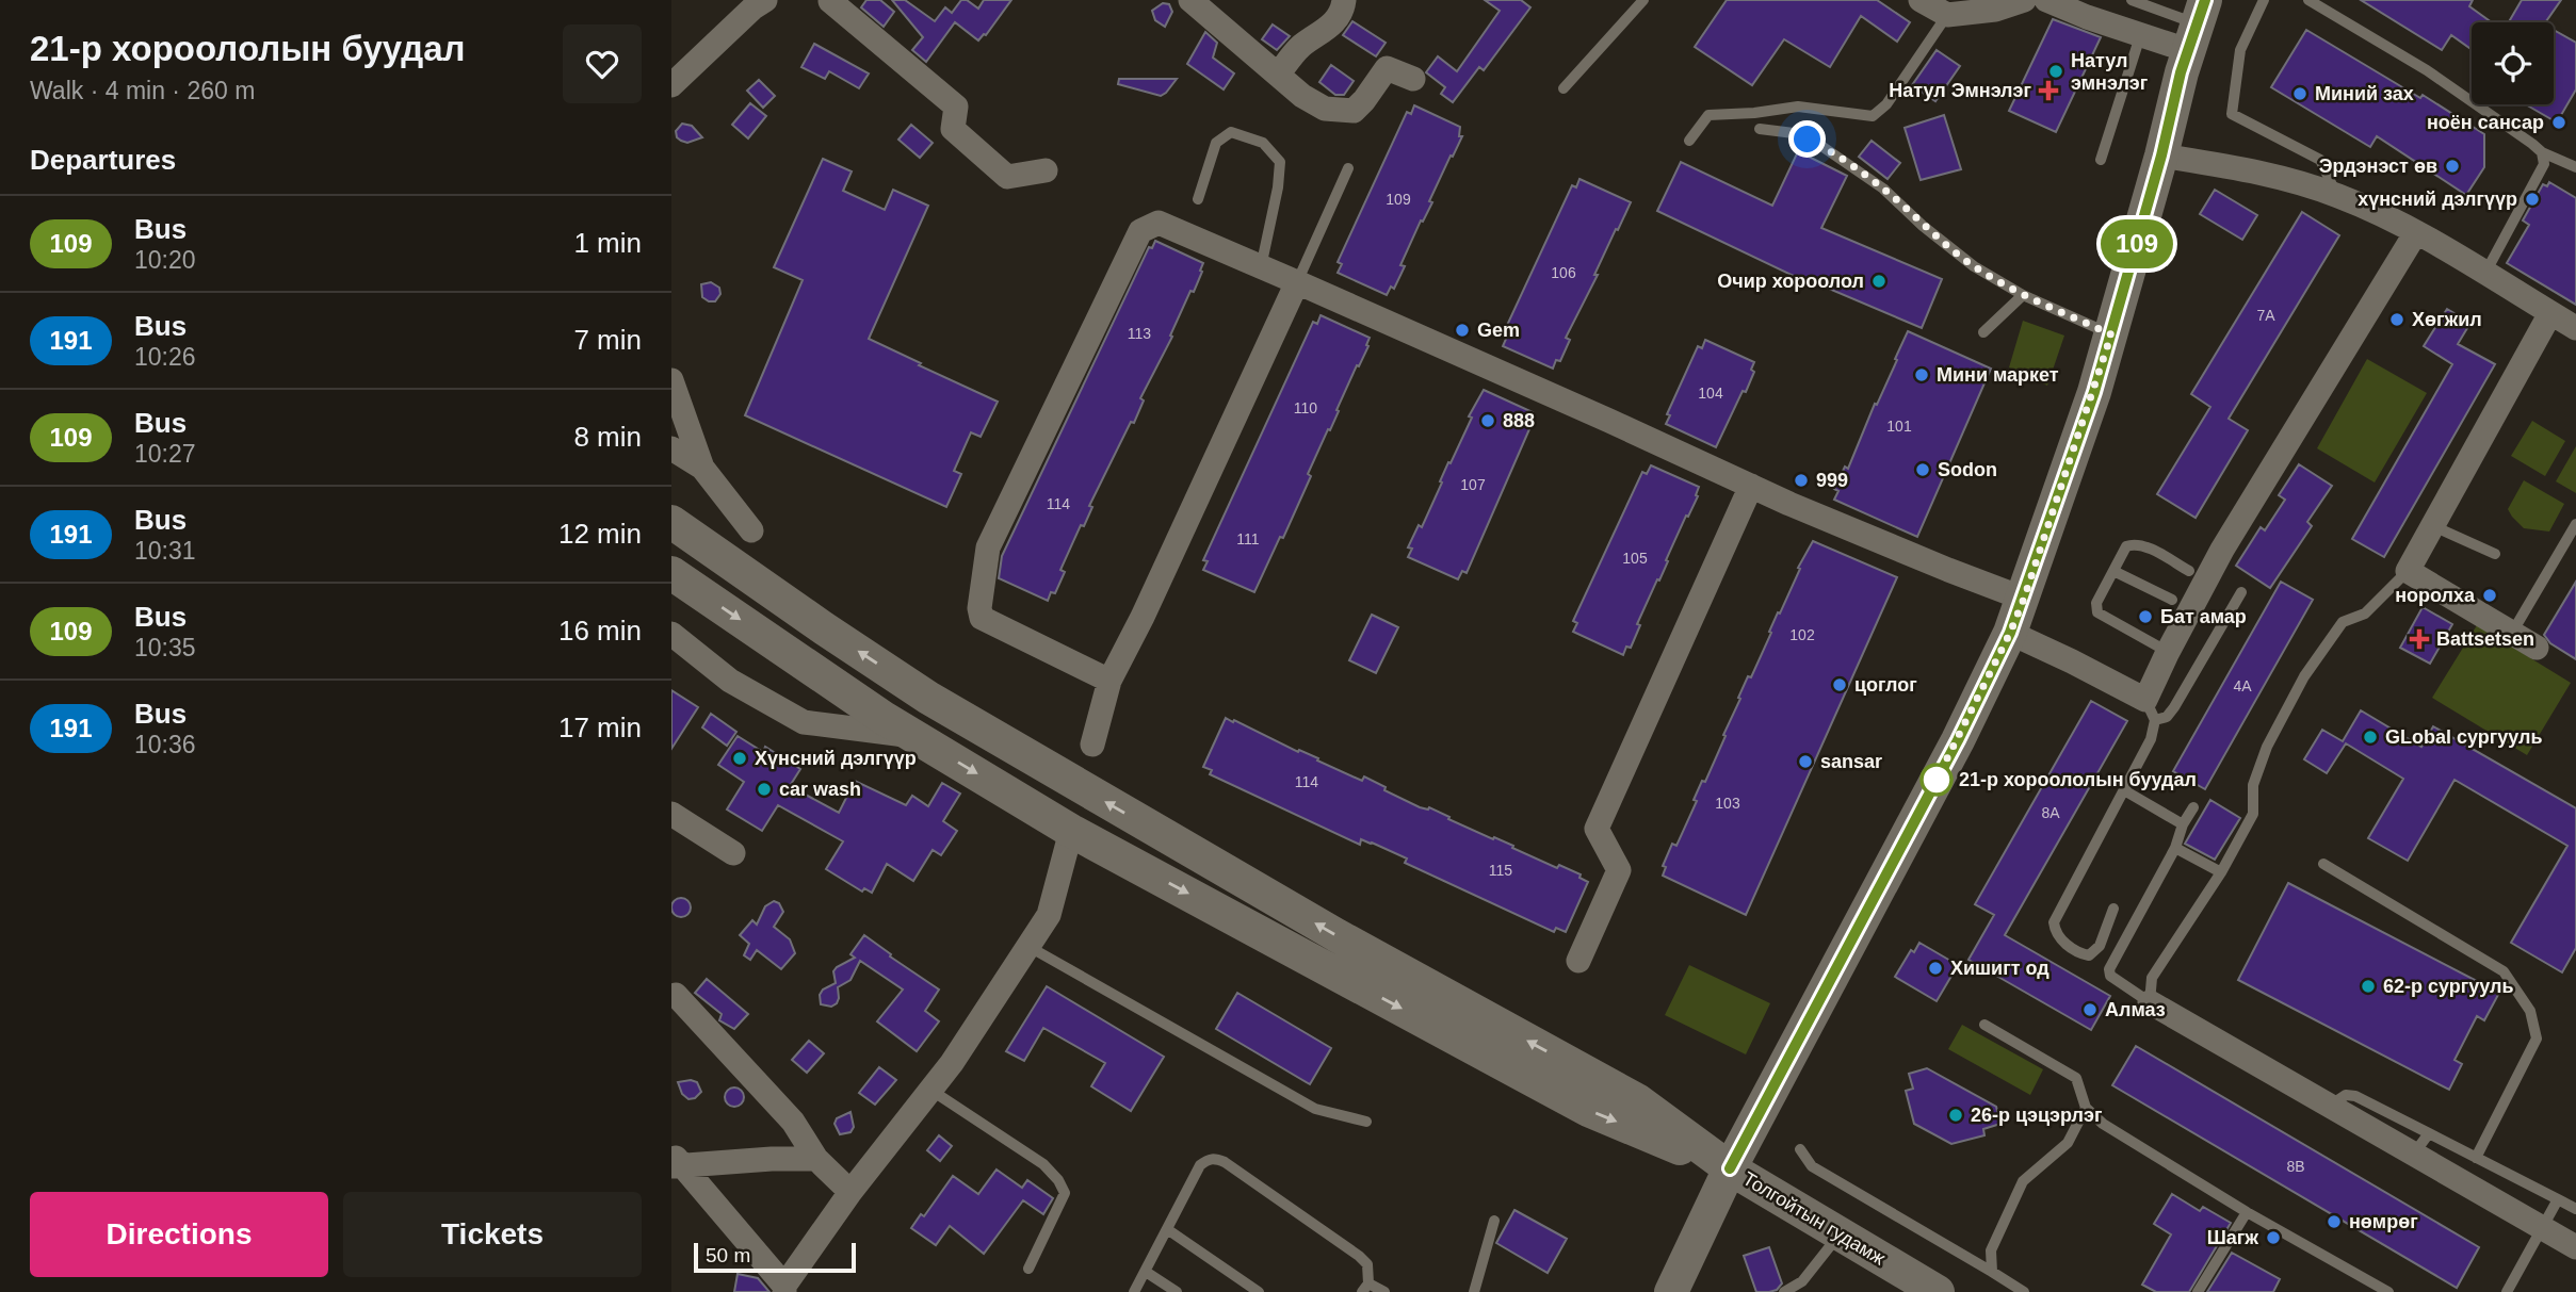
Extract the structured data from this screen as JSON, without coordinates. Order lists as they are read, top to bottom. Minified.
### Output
{"streets":{"main road":["Толгойтын гудамж"]},"places":{"other":["Натул эмнэлэг","Миний зах","ноён сансар","Эрдэнэст өв","хүнсний дэлгүүр","Очир хороолол","Хөгжил","Gem","Мини маркет","888","Sodon","999","норолха","Бат амар","цоглог","GLobal сургууль","Хүнсний дэлгүүр","sansar","21-р хороололын буудал","car wash","Хишигт од","62-р сургууль","Алмаз","26-р цэцэрлэг","нөмрөг","Шагж"],"health":["Натул Эмнэлэг","Battsetsen"]},"lines":["bus line 109"],"house_numbers":["109","106","7А","113","104","110","101","107","114","111","105","102","4А","114","103","8А","115","8В"],"scale_bar":"50 m","page":{"heading":[["21-р хороололын буудал","Walk · 4 min · 260 m"],"Departures"],"on_map":"109","list":[{"mark":"109","name":"Bus","note":"10:20","value":"1 min"},{"mark":"191","name":"Bus","note":"10:26","value":"7 min"},{"mark":"109","name":"Bus","note":"10:27","value":"8 min"},{"mark":"191","name":"Bus","note":"10:31","value":"12 min"},{"mark":"109","name":"Bus","note":"10:35","value":"16 min"},{"mark":"191","name":"Bus","note":"10:36","value":"17 min"}],"buttons":["Directions","Tickets"],"scale":"50 m"}}
